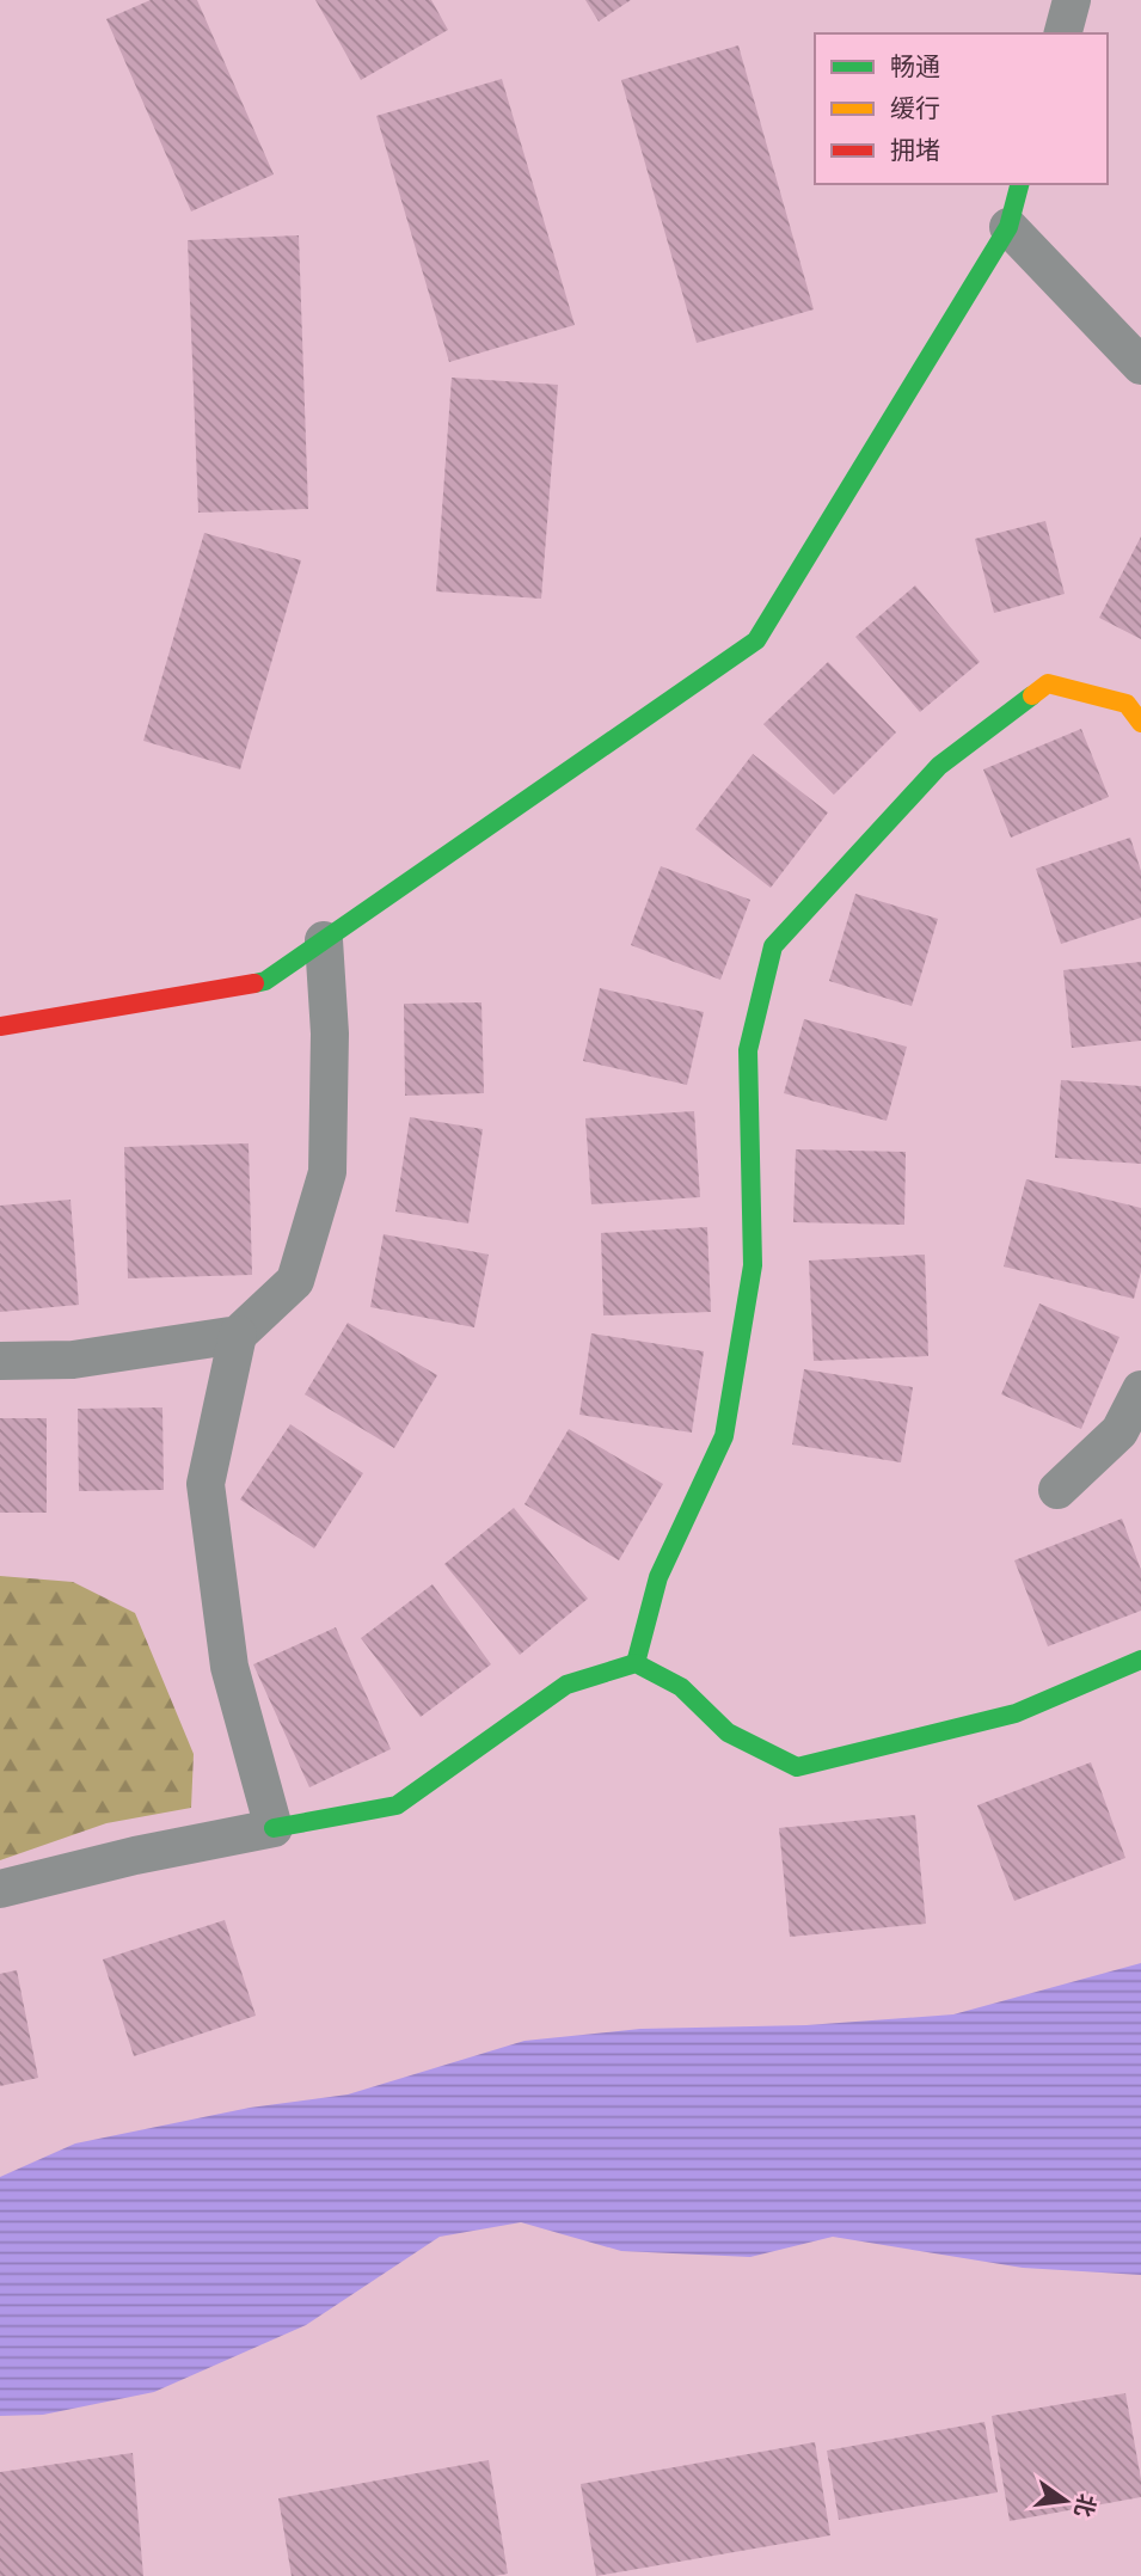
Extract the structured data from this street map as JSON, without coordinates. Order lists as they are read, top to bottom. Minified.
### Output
{"legend":["畅通","缓行","拥堵"],"north":"right"}
